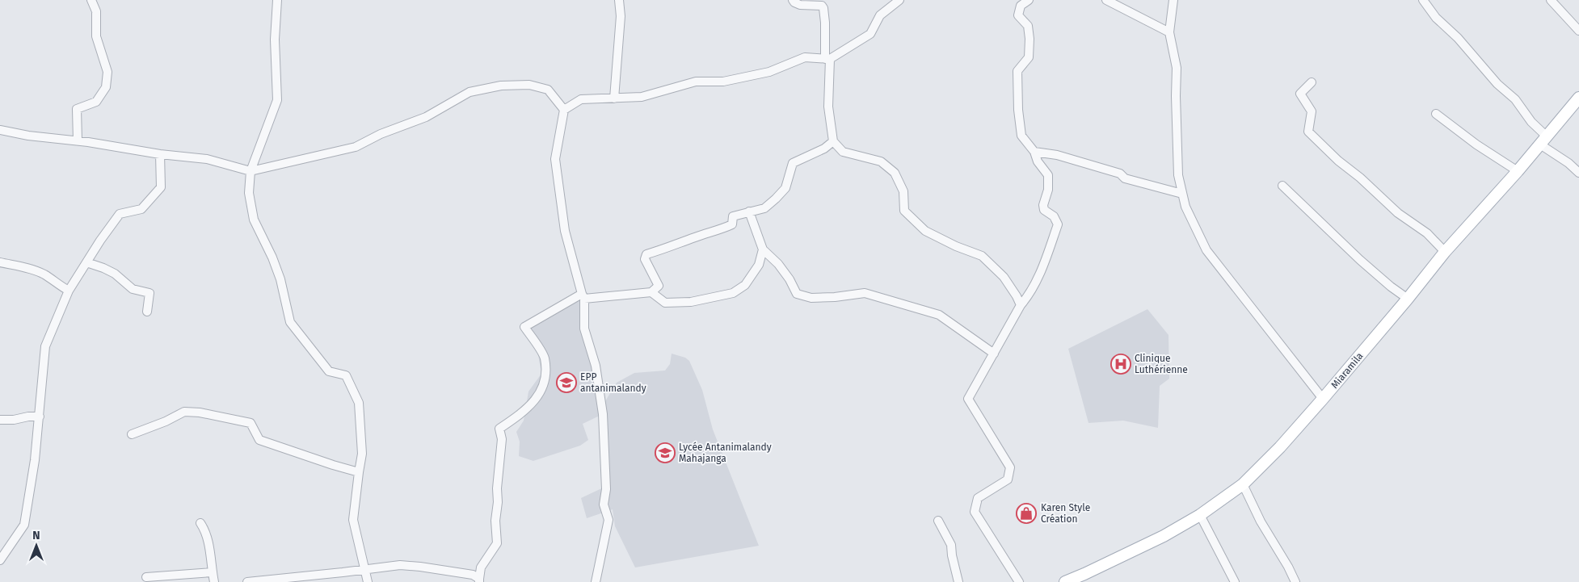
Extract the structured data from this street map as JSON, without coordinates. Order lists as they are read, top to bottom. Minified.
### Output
{"streets":{"main road":["Miaramila"]},"places":{"hospital":["Clinique Luthérienne"],"school or university":["EPP antanimalandy","Lycée Antanimalandy Mahajanga"],"shop":["Karen Style Création"]},"north":"top"}
